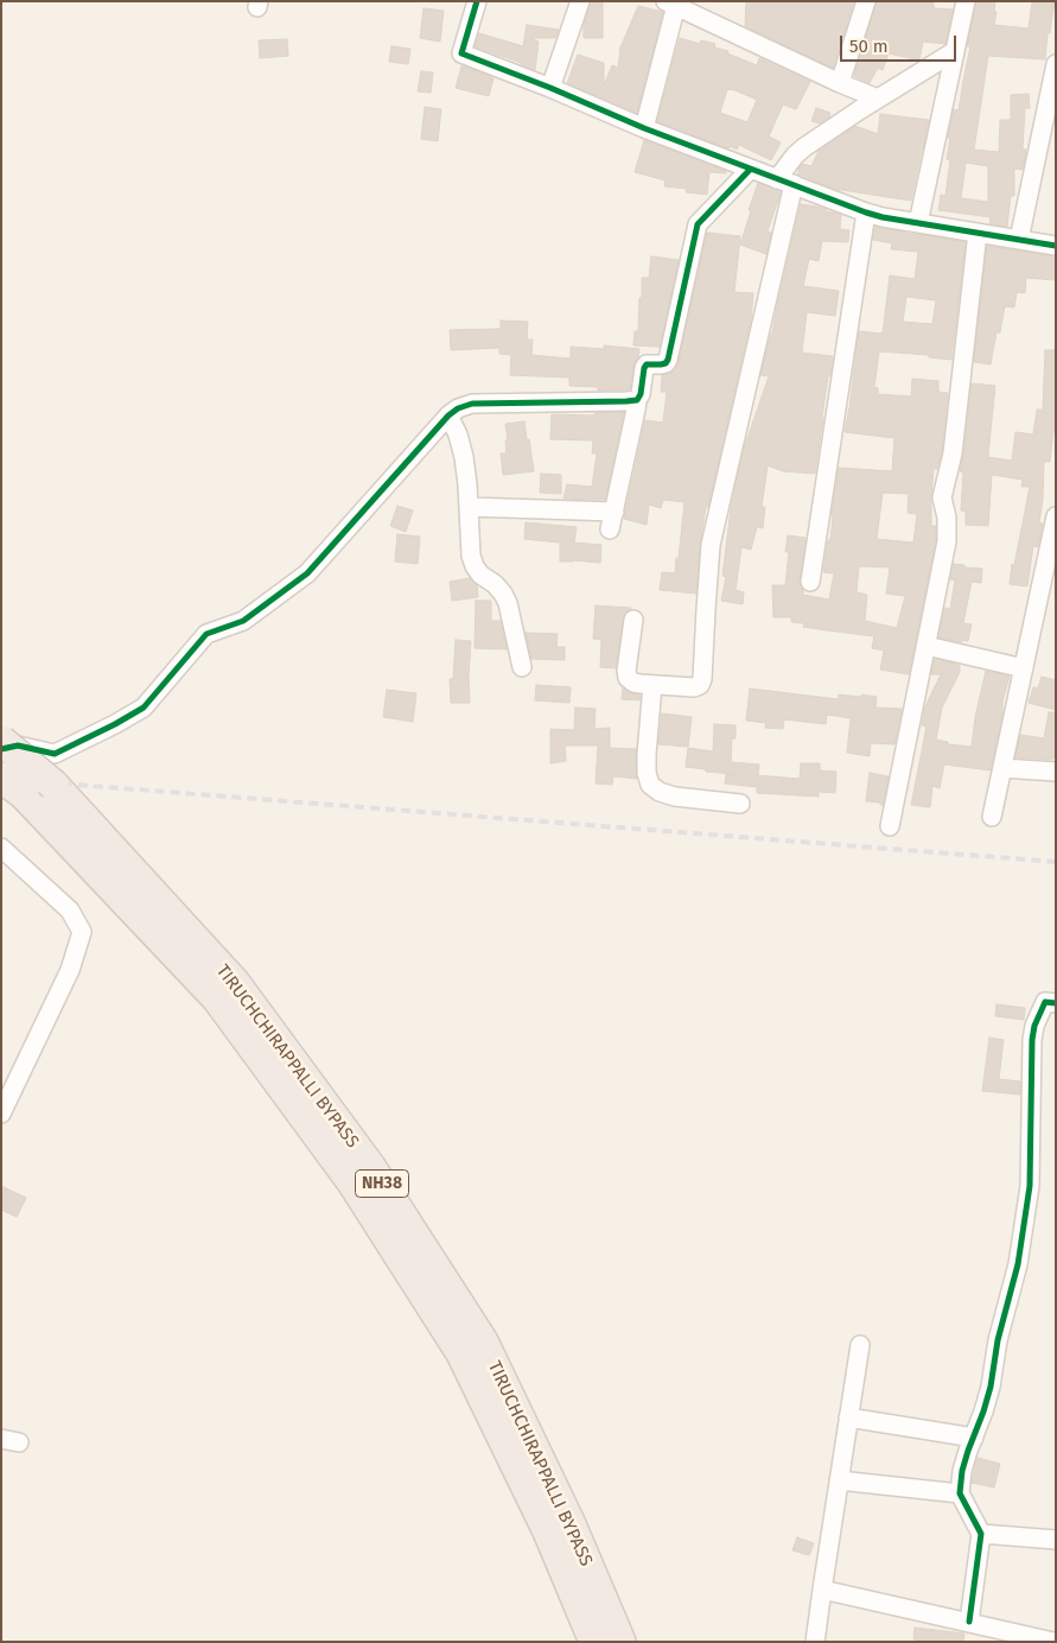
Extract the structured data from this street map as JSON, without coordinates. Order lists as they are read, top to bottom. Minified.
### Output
{"streets":{"highway":["TIRUCHCHIRAPPALLI BYPASS","NH38"]},"scale_bar":"50 m"}
